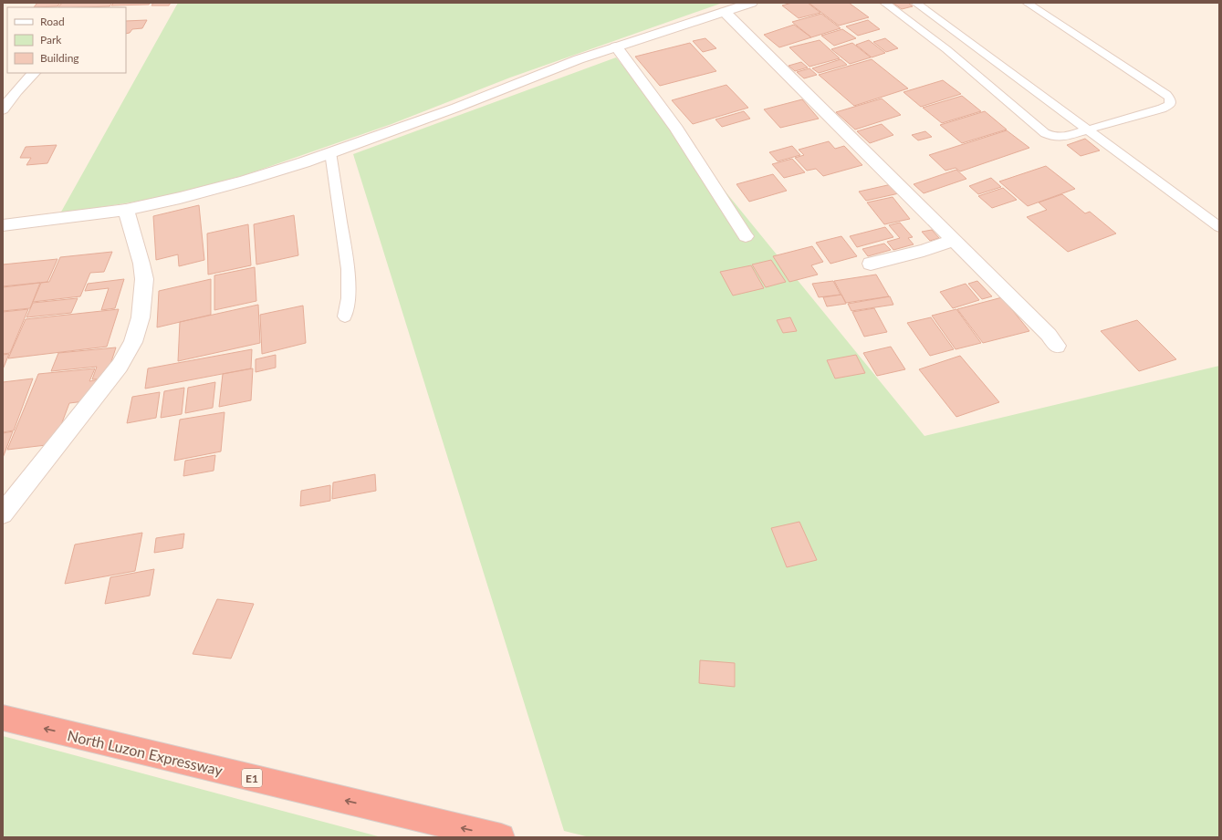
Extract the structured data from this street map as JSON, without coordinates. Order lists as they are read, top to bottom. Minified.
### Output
{"streets":{"highway":["North Luzon Expressway","E1"]},"one_way":["North Luzon Expressway"],"legend":["Road","Park","Building"]}
